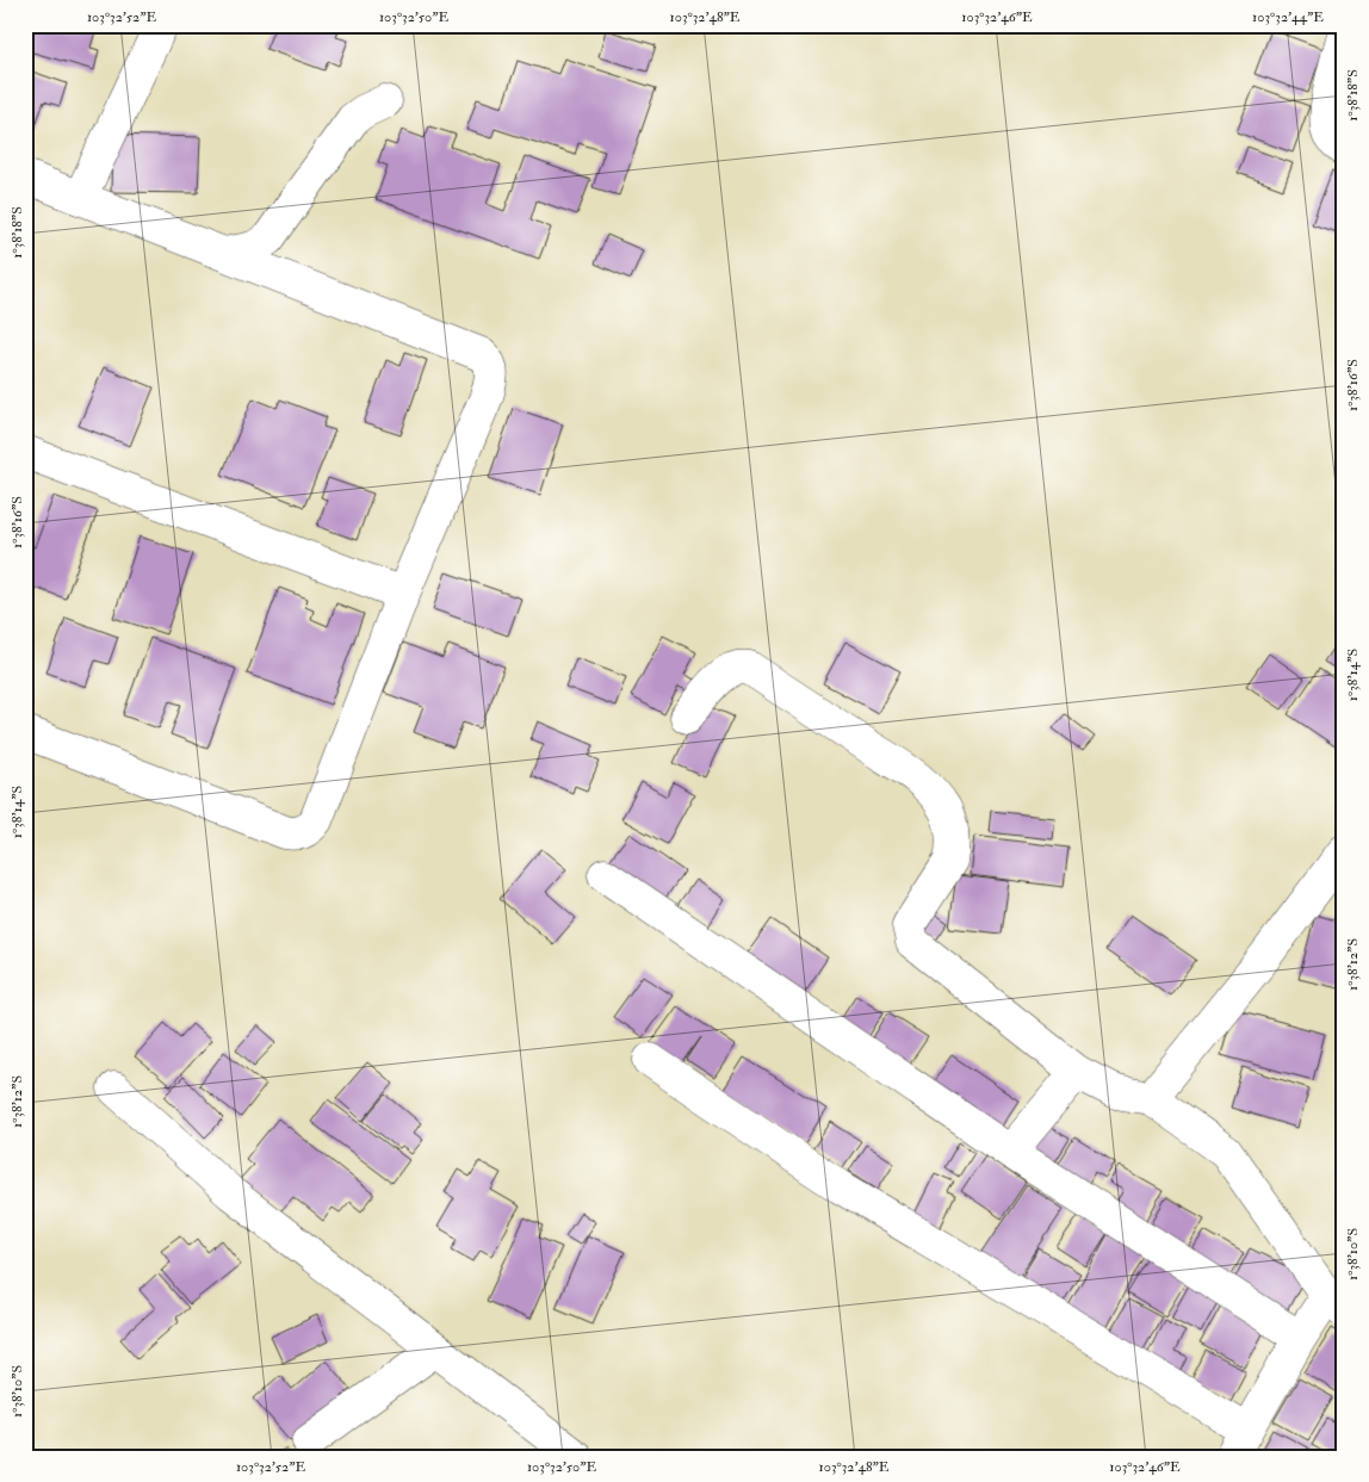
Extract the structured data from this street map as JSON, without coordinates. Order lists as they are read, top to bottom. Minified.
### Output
{"coordinates":["103°32'52\"E","103°32'50\"E","103°32'48\"E","103°32'46\"E","103°32'44\"E","1°38'18\"S","1°38'16\"S","1°38'14\"S","1°38'12\"S","1°38'10\"S"]}
